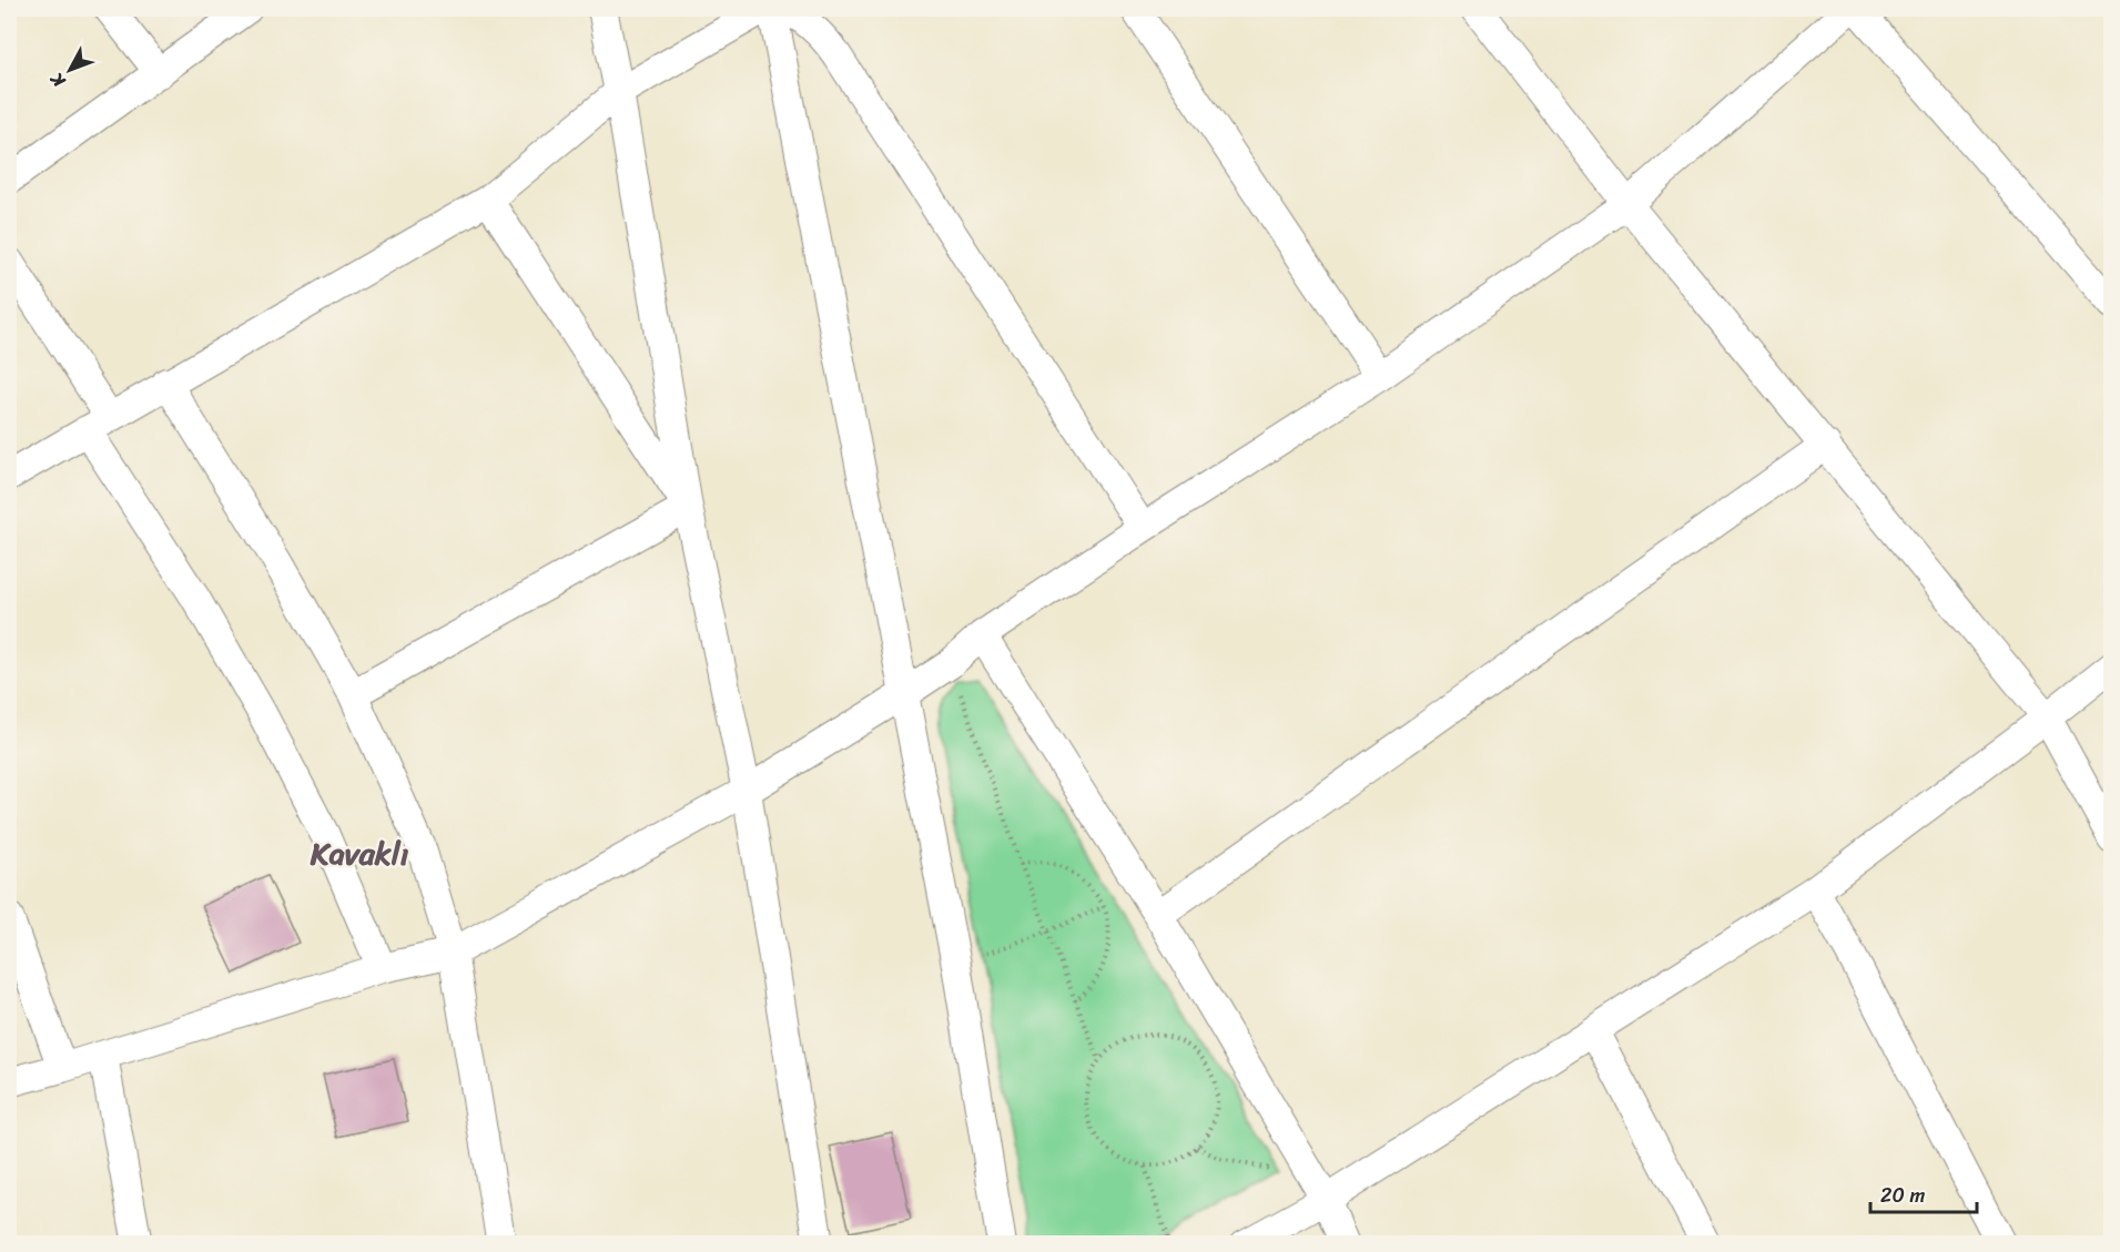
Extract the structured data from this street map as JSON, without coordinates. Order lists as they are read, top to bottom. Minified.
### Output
{"districts":["Kavaklı"],"scale_bar":"20 m","north":"bottom left"}
